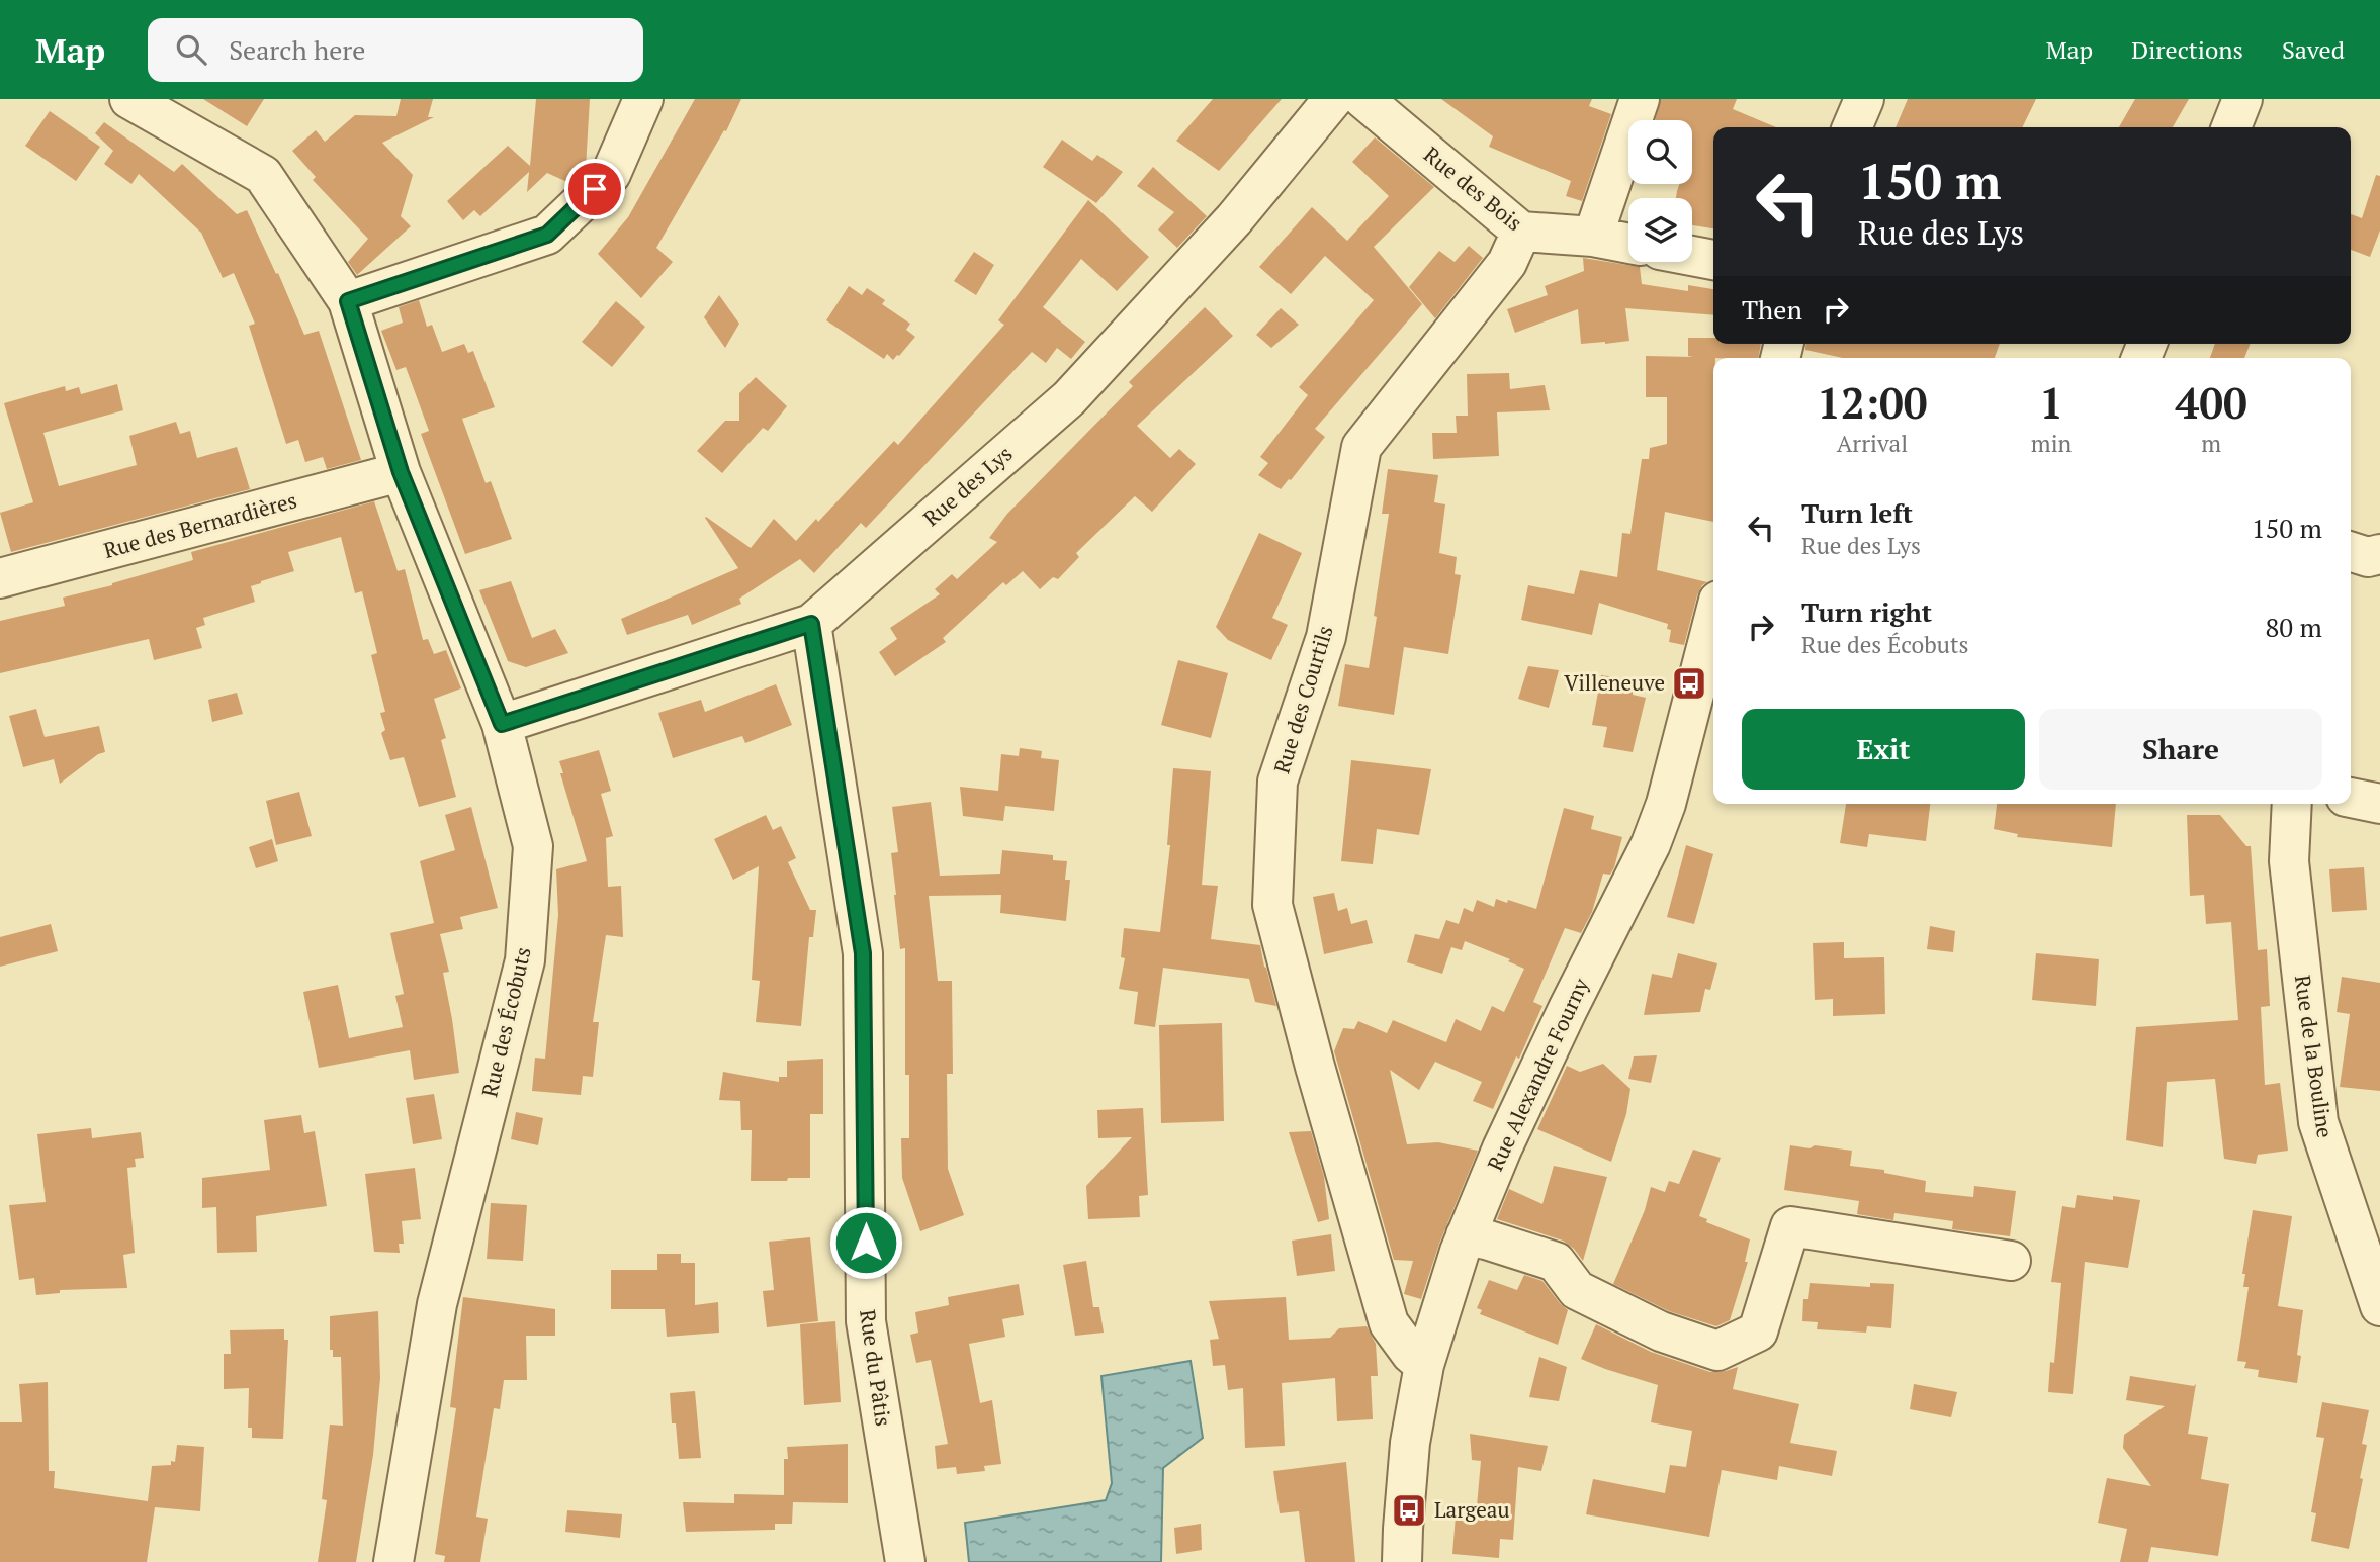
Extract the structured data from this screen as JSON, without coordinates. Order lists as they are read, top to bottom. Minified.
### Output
{"streets":{"street":["Rue des Bois","Rue des Lys","Rue des Bernardières","Rue des Courtils","Rue des Écobuts","Rue de la Bouline","Rue Alexandre Fourny","Rue du Pâtis"]},"crossings":[["Rue des Bois","Rue des Courtils"],["Rue des Lys","Rue des Écobuts"],["Rue des Lys","Rue du Pâtis"],["Rue des Bernardières","Rue des Écobuts"],["Rue des Courtils","Rue Alexandre Fourny"]],"places":{"bus stop":["Villeneuve","Largeau"]},"page":{"header":"Map","search":"Search here","nav":["Map","Directions","Saved"],"turn":["150 m","Rue des Lys"],"then":"Then","eta":["12:00","Arrival","1","min","400","m"],"list":[{"name":"Turn left","note":"Rue des Lys","value":"150 m"},{"name":"Turn right","note":"Rue des Écobuts","value":"80 m"}],"buttons":["Exit","Share"]}}
